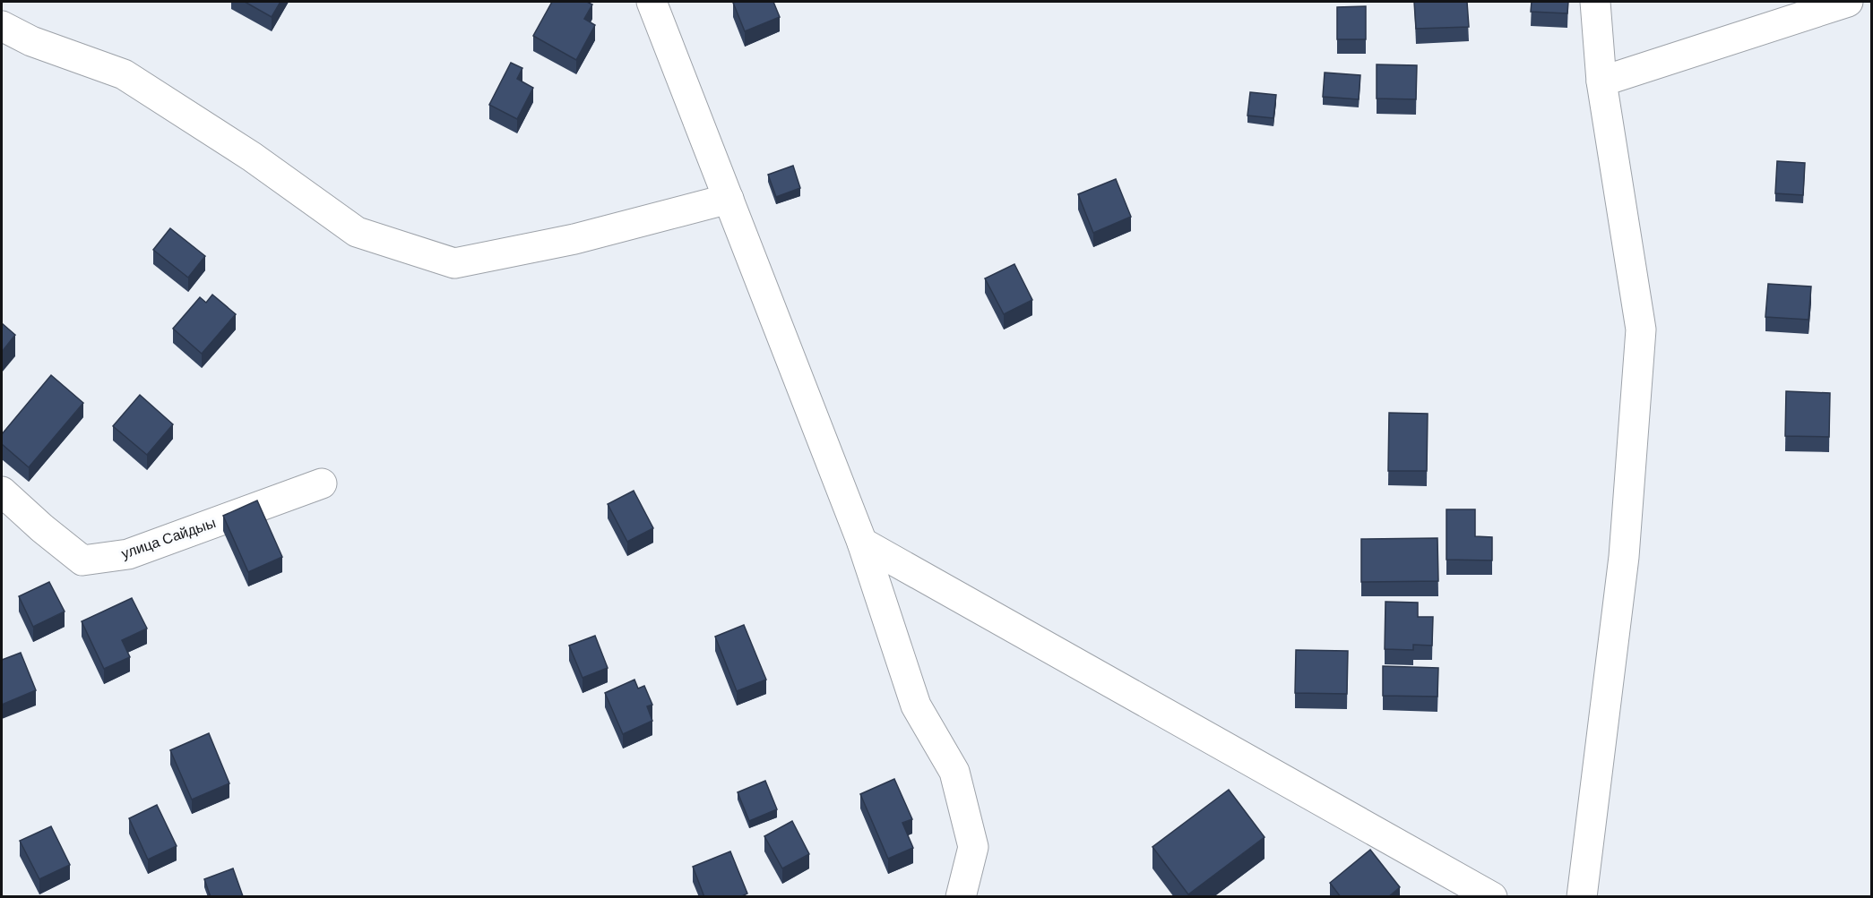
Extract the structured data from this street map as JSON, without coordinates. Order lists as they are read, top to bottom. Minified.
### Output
{"streets":{"street":["улица Сайдыы"]}}
